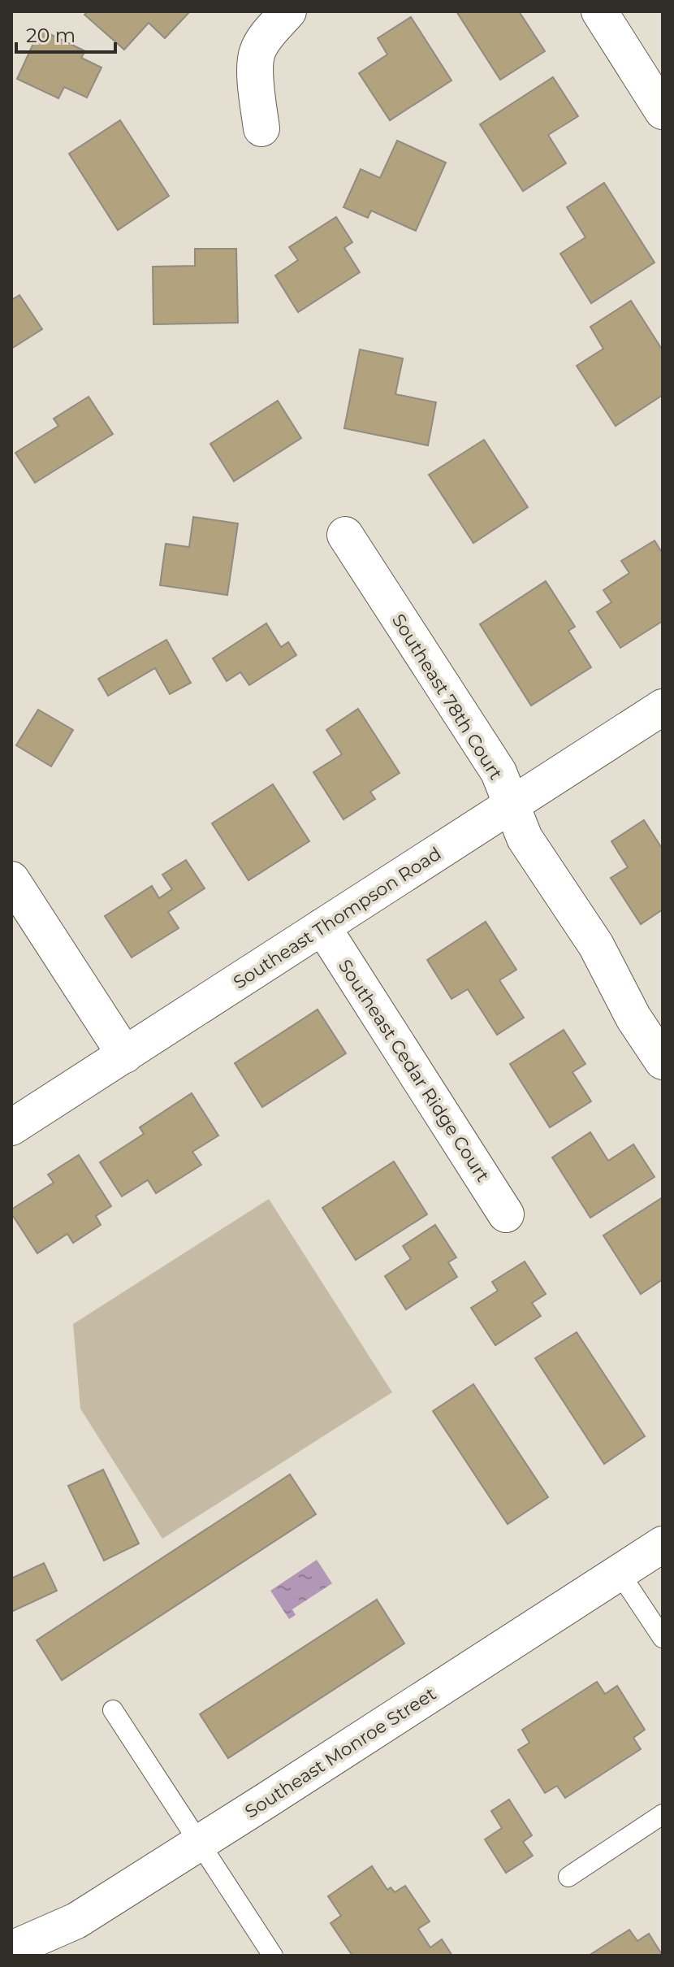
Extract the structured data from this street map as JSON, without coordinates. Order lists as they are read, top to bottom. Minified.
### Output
{"streets":{"street":["Southeast 78th Court","Southeast Thompson Road","Southeast Cedar Ridge Court","Southeast Monroe Street"]},"crossings":[["Southeast 78th Court","Southeast Thompson Road"],["Southeast Thompson Road","Southeast Cedar Ridge Court"]],"scale_bar":"20 m"}
